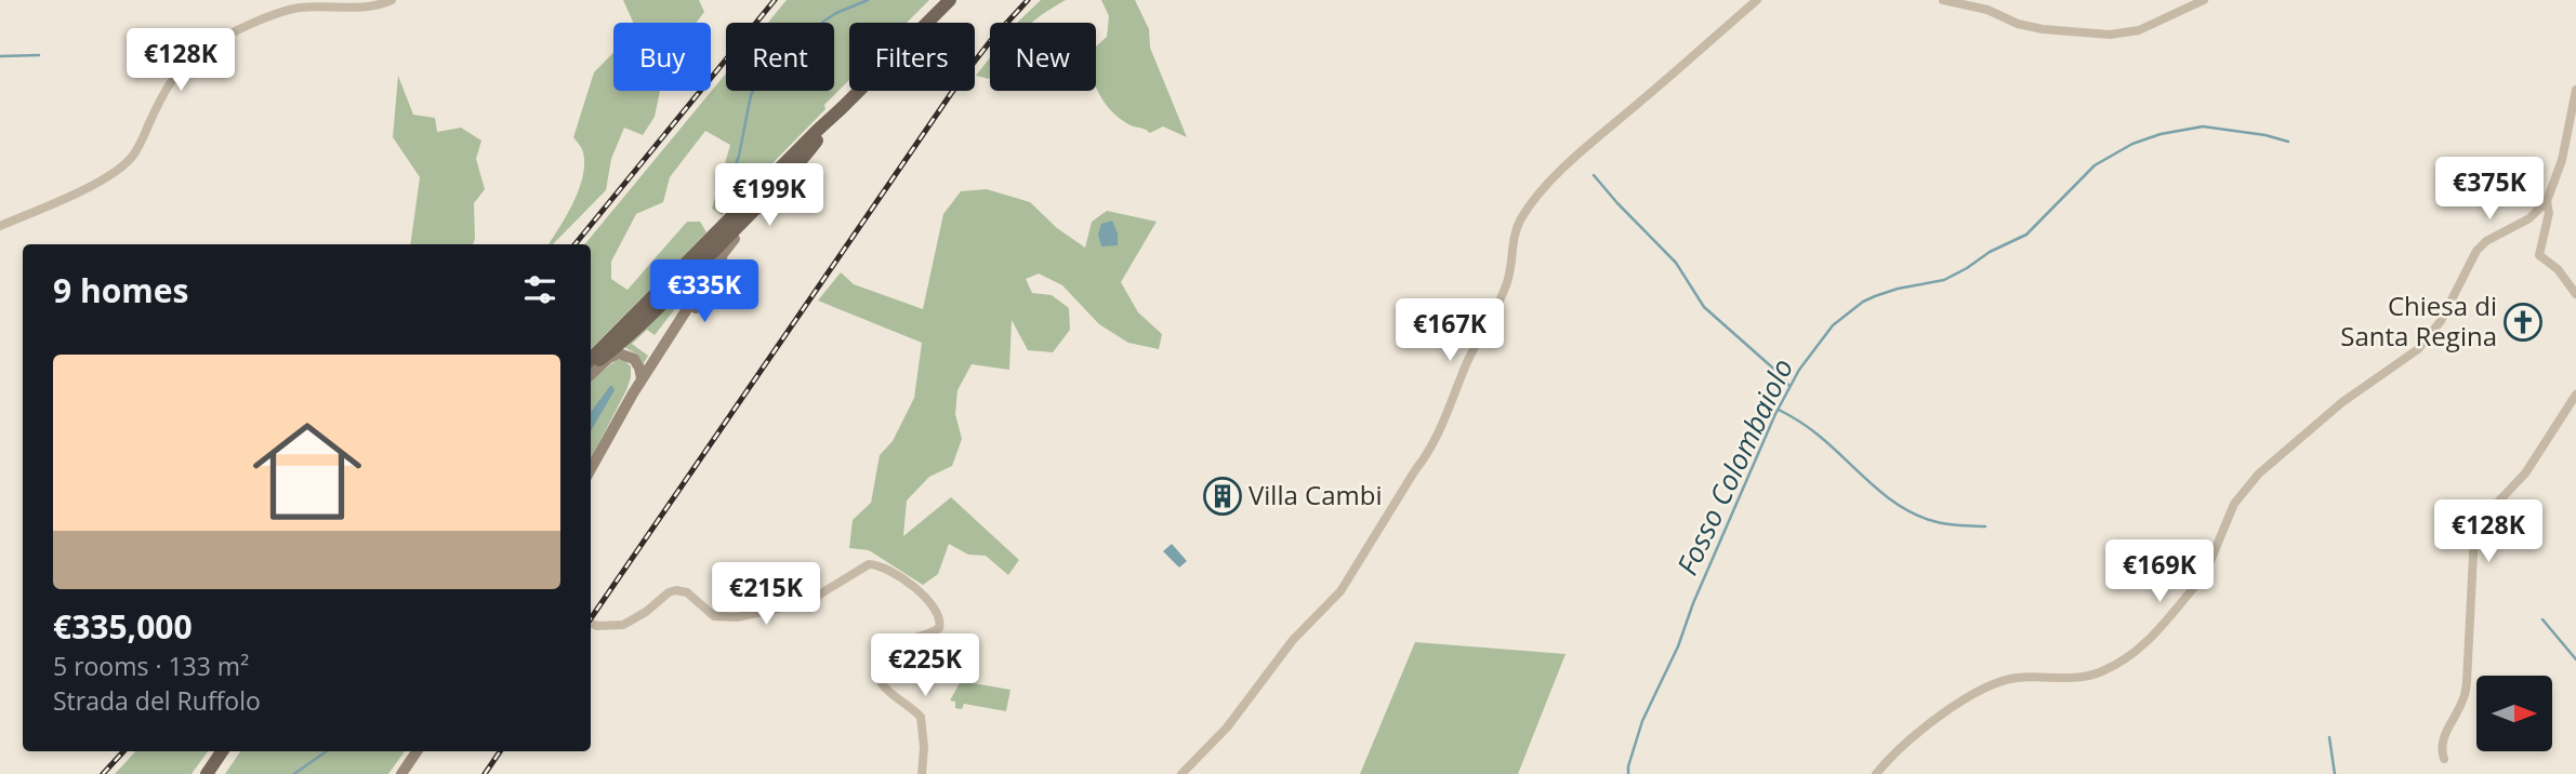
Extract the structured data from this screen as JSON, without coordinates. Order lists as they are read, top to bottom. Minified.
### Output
{"water":["Fosso Colombaiolo"],"places":{"church":["Chiesa di Santa Regina"],"building":["Villa Cambi"]},"north":"right","page":{"chip":["Buy","Rent","Filters","New"],"price":["€128K","€375K","€199K","€335K","€167K","€128K","€169K","€215K","€225K"],"heading":"9 homes","list":[{"name":"€335,000","note":"5 rooms · 133 m² · Strada del Ruffolo"}]}}
